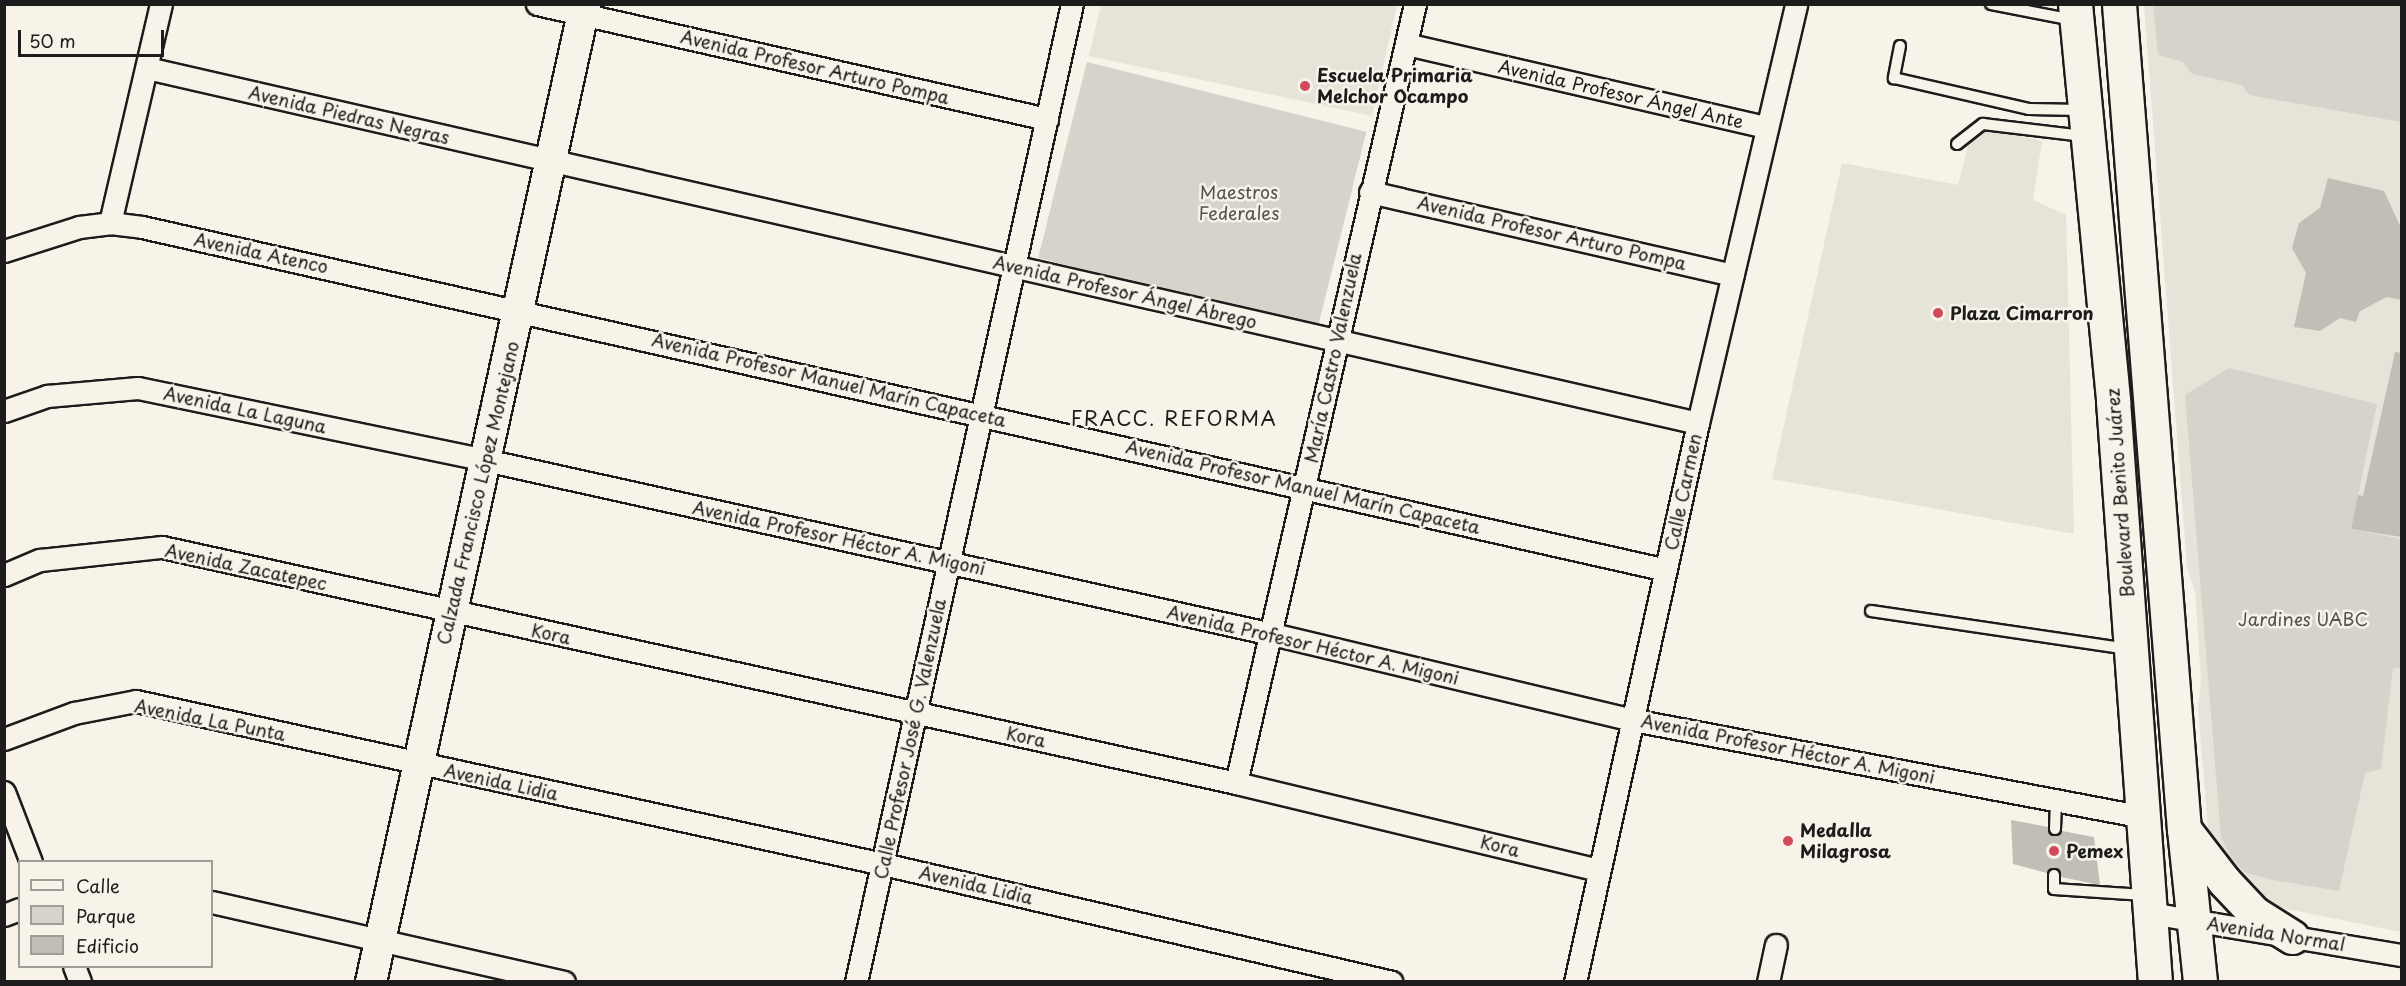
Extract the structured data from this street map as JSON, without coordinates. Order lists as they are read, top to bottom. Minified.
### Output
{"streets":{"main road":["Calzada Francisco López Montejano","Boulevard Benito Juárez"],"street":["Avenida Profesor Arturo Pompa","Avenida Profesor Ángel Ante","Avenida Piedras Negras","Avenida Atenco","Avenida Profesor Ángel Ábrego","María Castro Valenzuela","Avenida Profesor Manuel Marín Capaceta","Avenida La Laguna","Calle Carmen","Avenida Profesor Héctor A. Migoni","Avenida Zacatepec","Kora","Avenida La Punta","Calle Profesor José G. Valenzuela","Avenida Lidia","Avenida Normal"]},"crossings":[["Avenida Profesor Arturo Pompa","María Castro Valenzuela"],["Avenida Profesor Arturo Pompa","Calle Carmen"],["Avenida Profesor Arturo Pompa","Calzada Francisco López Montejano"],["Avenida Profesor Arturo Pompa","Calle Profesor José G. Valenzuela"],["Avenida Profesor Ángel Ante","María Castro Valenzuela"],["Avenida Profesor Ángel Ante","Calle Carmen"],["Avenida Piedras Negras","Avenida Profesor Ángel Ábrego"],["Avenida Piedras Negras","Calzada Francisco López Montejano"],["Avenida Atenco","Avenida Profesor Manuel Marín Capaceta"],["Avenida Atenco","Calzada Francisco López Montejano"],["Avenida Profesor Ángel Ábrego","María Castro Valenzuela"],["Avenida Profesor Ángel Ábrego","Calle Carmen"],["Avenida Profesor Ángel Ábrego","Calzada Francisco López Montejano"],["Avenida Profesor Ángel Ábrego","Calle Profesor José G. Valenzuela"],["María Castro Valenzuela","Avenida Profesor Manuel Marín Capaceta"],["María Castro Valenzuela","Avenida Profesor Héctor A. Migoni"],["María Castro Valenzuela","Kora"],["Avenida Profesor Manuel Marín Capaceta","Calle Carmen"],["Avenida Profesor Manuel Marín Capaceta","Calzada Francisco López Montejano"],["Avenida Profesor Manuel Marín Capaceta","Calle Profesor José G. Valenzuela"],["Avenida La Laguna","Calzada Francisco López Montejano"],["Avenida La Laguna","Avenida Profesor Héctor A. Migoni"],["Calle Carmen","Avenida Profesor Héctor A. Migoni"],["Calle Carmen","Kora"],["Calzada Francisco López Montejano","Avenida Profesor Héctor A. Migoni"],["Calzada Francisco López Montejano","Avenida Zacatepec"],["Calzada Francisco López Montejano","Kora"],["Calzada Francisco López Montejano","Avenida La Punta"],["Calzada Francisco López Montejano","Avenida Lidia"],["Boulevard Benito Juárez","Avenida Profesor Héctor A. Migoni"],["Boulevard Benito Juárez","Avenida Normal"],["Avenida Profesor Héctor A. Migoni","Calle Profesor José G. Valenzuela"],["Avenida Zacatepec","Kora"],["Kora","Calle Profesor José G. Valenzuela"],["Avenida La Punta","Avenida Lidia"],["Calle Profesor José G. Valenzuela","Avenida Lidia"]],"districts":["FRACC. REFORMA"],"parks":["Maestros Federales","Jardines UABC"],"places":["Escuela Primaria Melchor Ocampo","Plaza Cimarron","Medalla Milagrosa","Pemex"],"legend":["Calle","Parque","Edificio"],"scale_bar":"50 m"}
